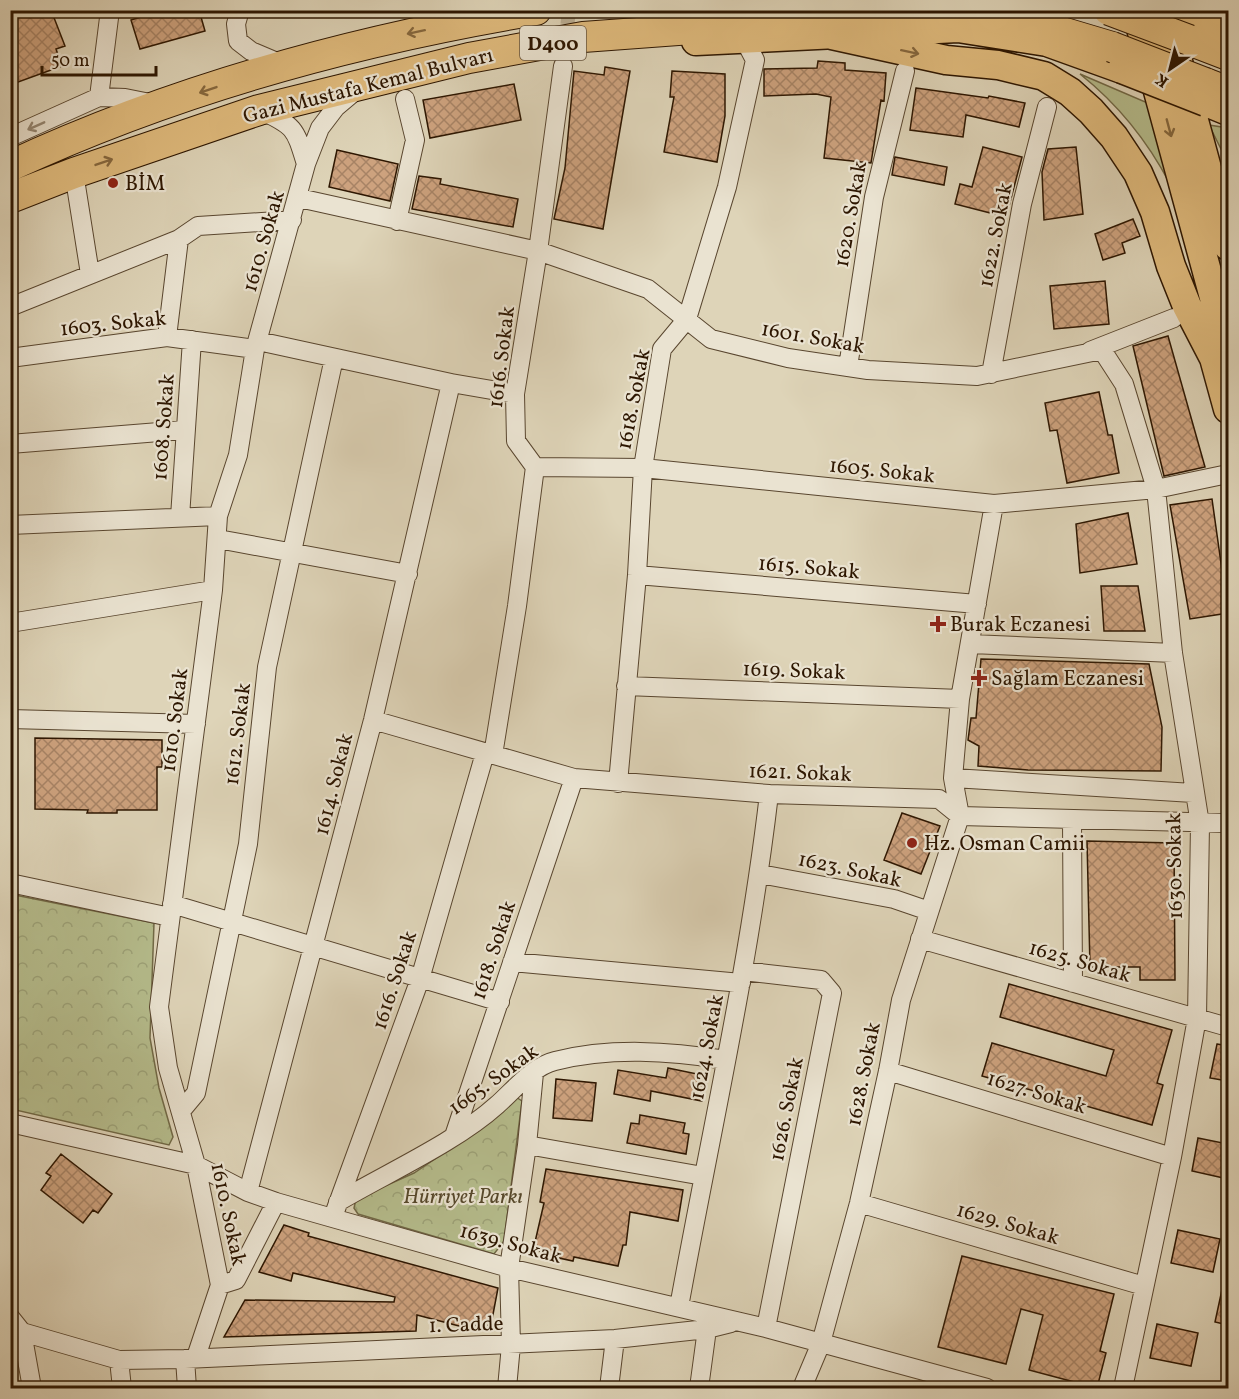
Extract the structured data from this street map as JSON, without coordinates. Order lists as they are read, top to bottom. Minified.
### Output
{"streets":{"highway":["D400","Gazi Mustafa Kemal Bulvarı"],"street":["1620. Sokak","1622. Sokak","1610. Sokak","1603. Sokak","1601. Sokak","1616. Sokak","1618. Sokak","1608. Sokak","1605. Sokak","1615. Sokak","1619. Sokak","1612. Sokak","1621. Sokak","1614. Sokak","1630. Sokak","1623. Sokak","1625. Sokak","1624. Sokak","1628. Sokak","1665. Sokak","1627. Sokak","1626. Sokak","1629. Sokak","1639. Sokak","1. Cadde"]},"crossings":[["Gazi Mustafa Kemal Bulvarı","1610. Sokak"],["1620. Sokak","1601. Sokak"],["1622. Sokak","1601. Sokak"],["1610. Sokak","1603. Sokak"],["1610. Sokak","1601. Sokak"],["1610. Sokak","1612. Sokak"],["1610. Sokak","1639. Sokak"],["1603. Sokak","1616. Sokak"],["1603. Sokak","1608. Sokak"],["1603. Sokak","1612. Sokak"],["1603. Sokak","1614. Sokak"],["1601. Sokak","1616. Sokak"],["1601. Sokak","1618. Sokak"],["1601. Sokak","1630. Sokak"],["1616. Sokak","1605. Sokak"],["1616. Sokak","1621. Sokak"],["1616. Sokak","1665. Sokak"],["1616. Sokak","1639. Sokak"],["1618. Sokak","1605. Sokak"],["1618. Sokak","1615. Sokak"],["1618. Sokak","1619. Sokak"],["1618. Sokak","1621. Sokak"],["1618. Sokak","1665. Sokak"],["1605. Sokak","1630. Sokak"],["1621. Sokak","1614. Sokak"],["1621. Sokak","1624. Sokak"],["1621. Sokak","1628. Sokak"],["1614. Sokak","1639. Sokak"],["1630. Sokak","1625. Sokak"],["1630. Sokak","1627. Sokak"],["1630. Sokak","1629. Sokak"],["1623. Sokak","1624. Sokak"],["1623. Sokak","1628. Sokak"],["1625. Sokak","1628. Sokak"],["1624. Sokak","1665. Sokak"],["1624. Sokak","1626. Sokak"],["1624. Sokak","1639. Sokak"],["1624. Sokak","1. Cadde"],["1628. Sokak","1627. Sokak"],["1628. Sokak","1629. Sokak"],["1628. Sokak","1. Cadde"],["1665. Sokak","1639. Sokak"],["1626. Sokak","1. Cadde"],["1639. Sokak","1. Cadde"]],"parks":["Hürriyet Parkı"],"places":{"other":["BİM","Hz. Osman Camii"],"health":["Burak Eczanesi","Sağlam Eczanesi"]},"scale_bar":"50 m","north":"bottom left"}
